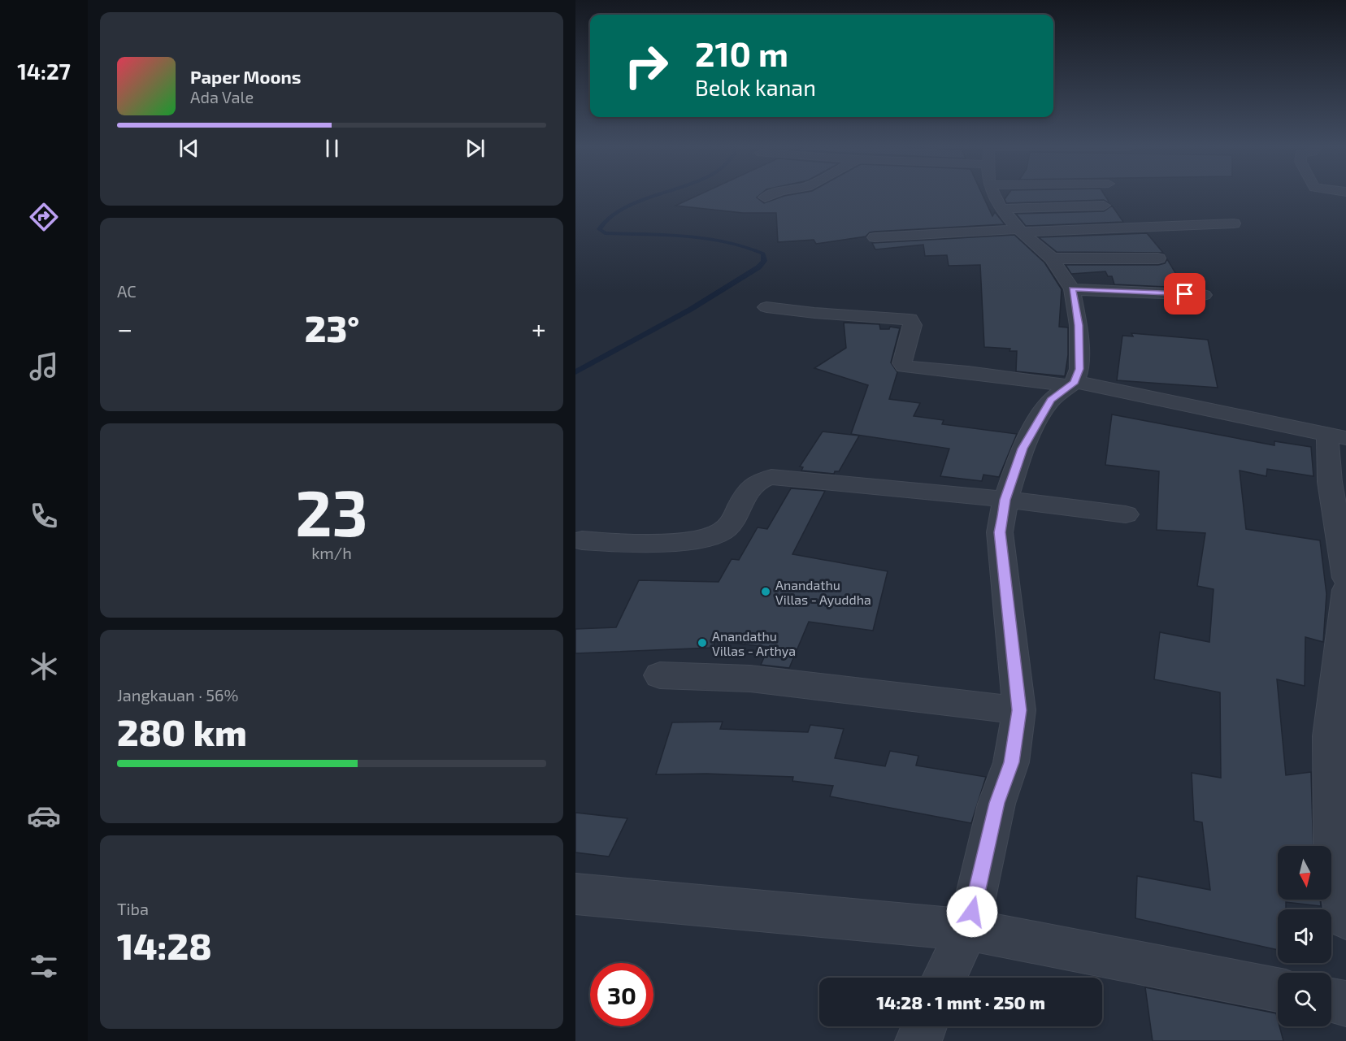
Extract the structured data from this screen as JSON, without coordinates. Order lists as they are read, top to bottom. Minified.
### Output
{"places":["Anandathu Villas - Ayuddha","Anandathu Villas - Arthya"],"north":"bottom","page":{"tabs":"14:27","turn":["210 m","Belok kanan"],"song":["Paper Moons","Ada Vale"],"tile":["AC",["23","km/h"],["Jangkauan · 56%","280 km"],["Tiba","14:28"]],"heat":["−","23°","+"],"limit":"30","trip":"14:28 · 1 mnt · 250 m"}}
